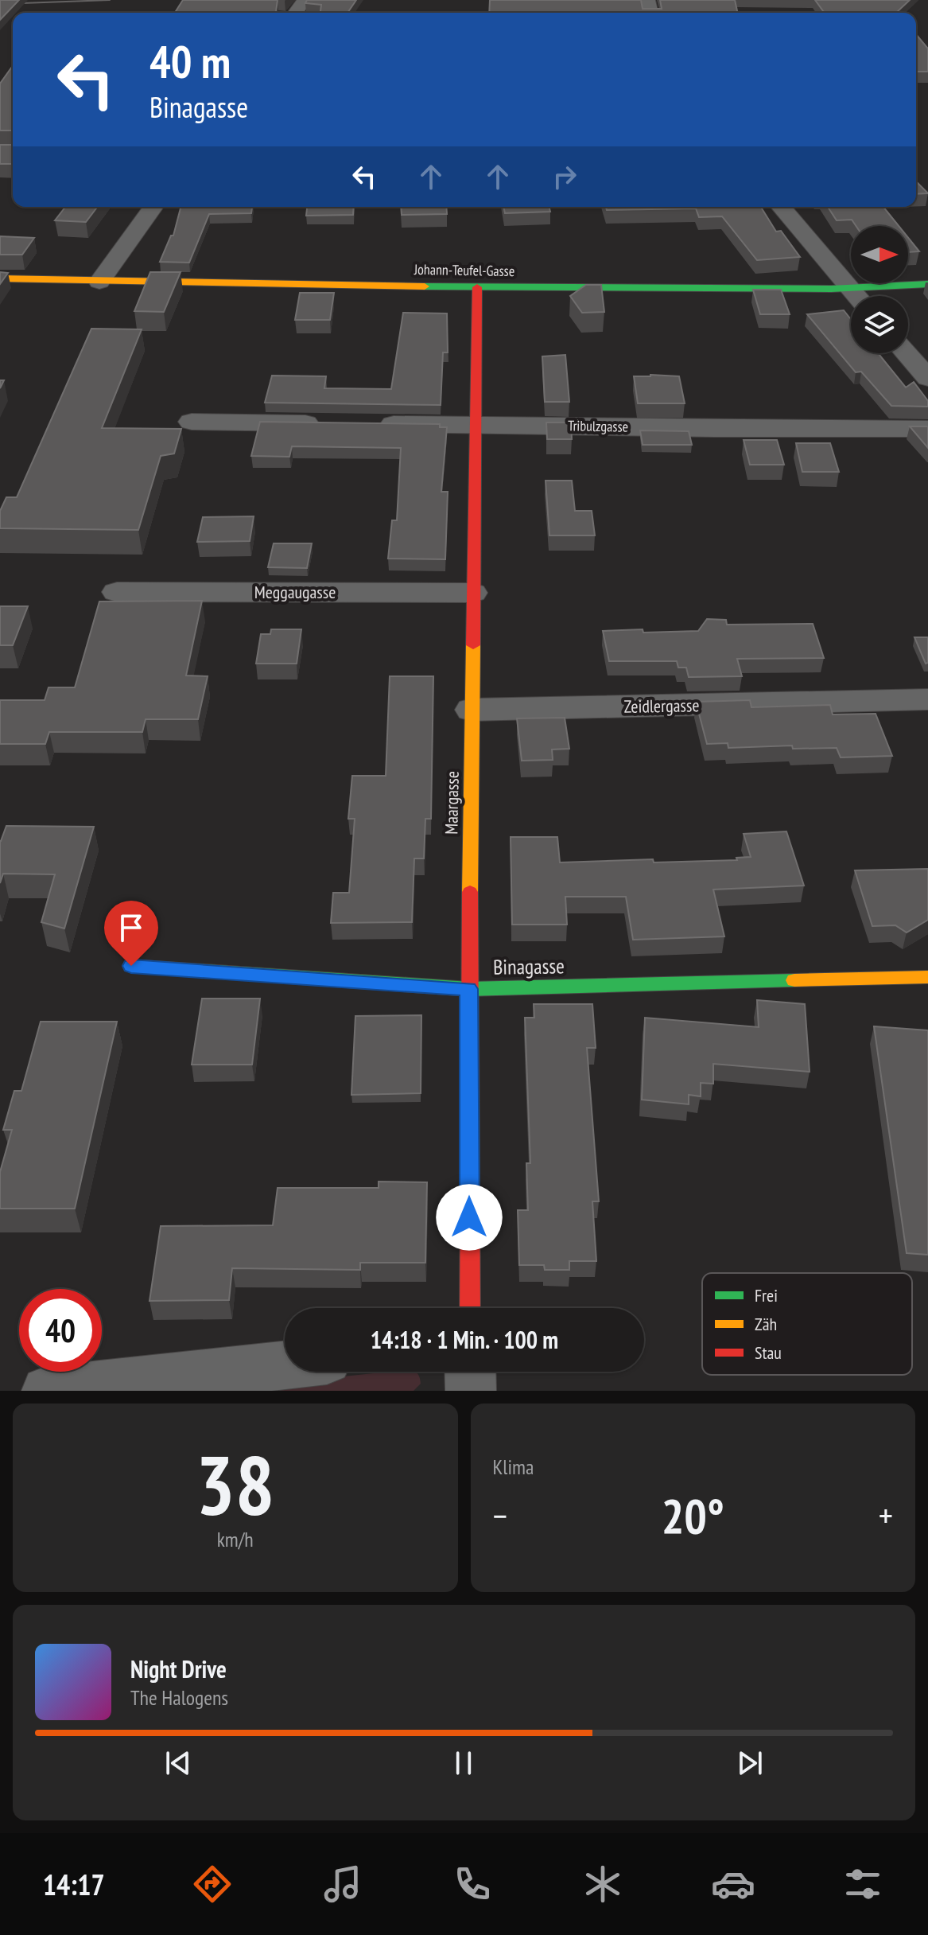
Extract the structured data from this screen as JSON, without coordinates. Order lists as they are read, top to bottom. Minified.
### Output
{"streets":{"street":["Johann-Teufel-Gasse","Tribulzgasse","Meggaugasse","Zeidlergasse","Maargasse","Binagasse"]},"crossings":[["Johann-Teufel-Gasse","Maargasse"],["Tribulzgasse","Maargasse"],["Meggaugasse","Maargasse"],["Zeidlergasse","Maargasse"],["Maargasse","Binagasse"]],"legend":["Frei","Zäh","Stau"],"north":"right","page":{"turn":["40 m","Binagasse"],"limit":"40","trip":"14:18 · 1 Min. · 100 m","tile":[["38","km/h"],"Klima"],"heat":["−","20°","+"],"song":["Night Drive","The Halogens"],"tabs":"14:17"}}
